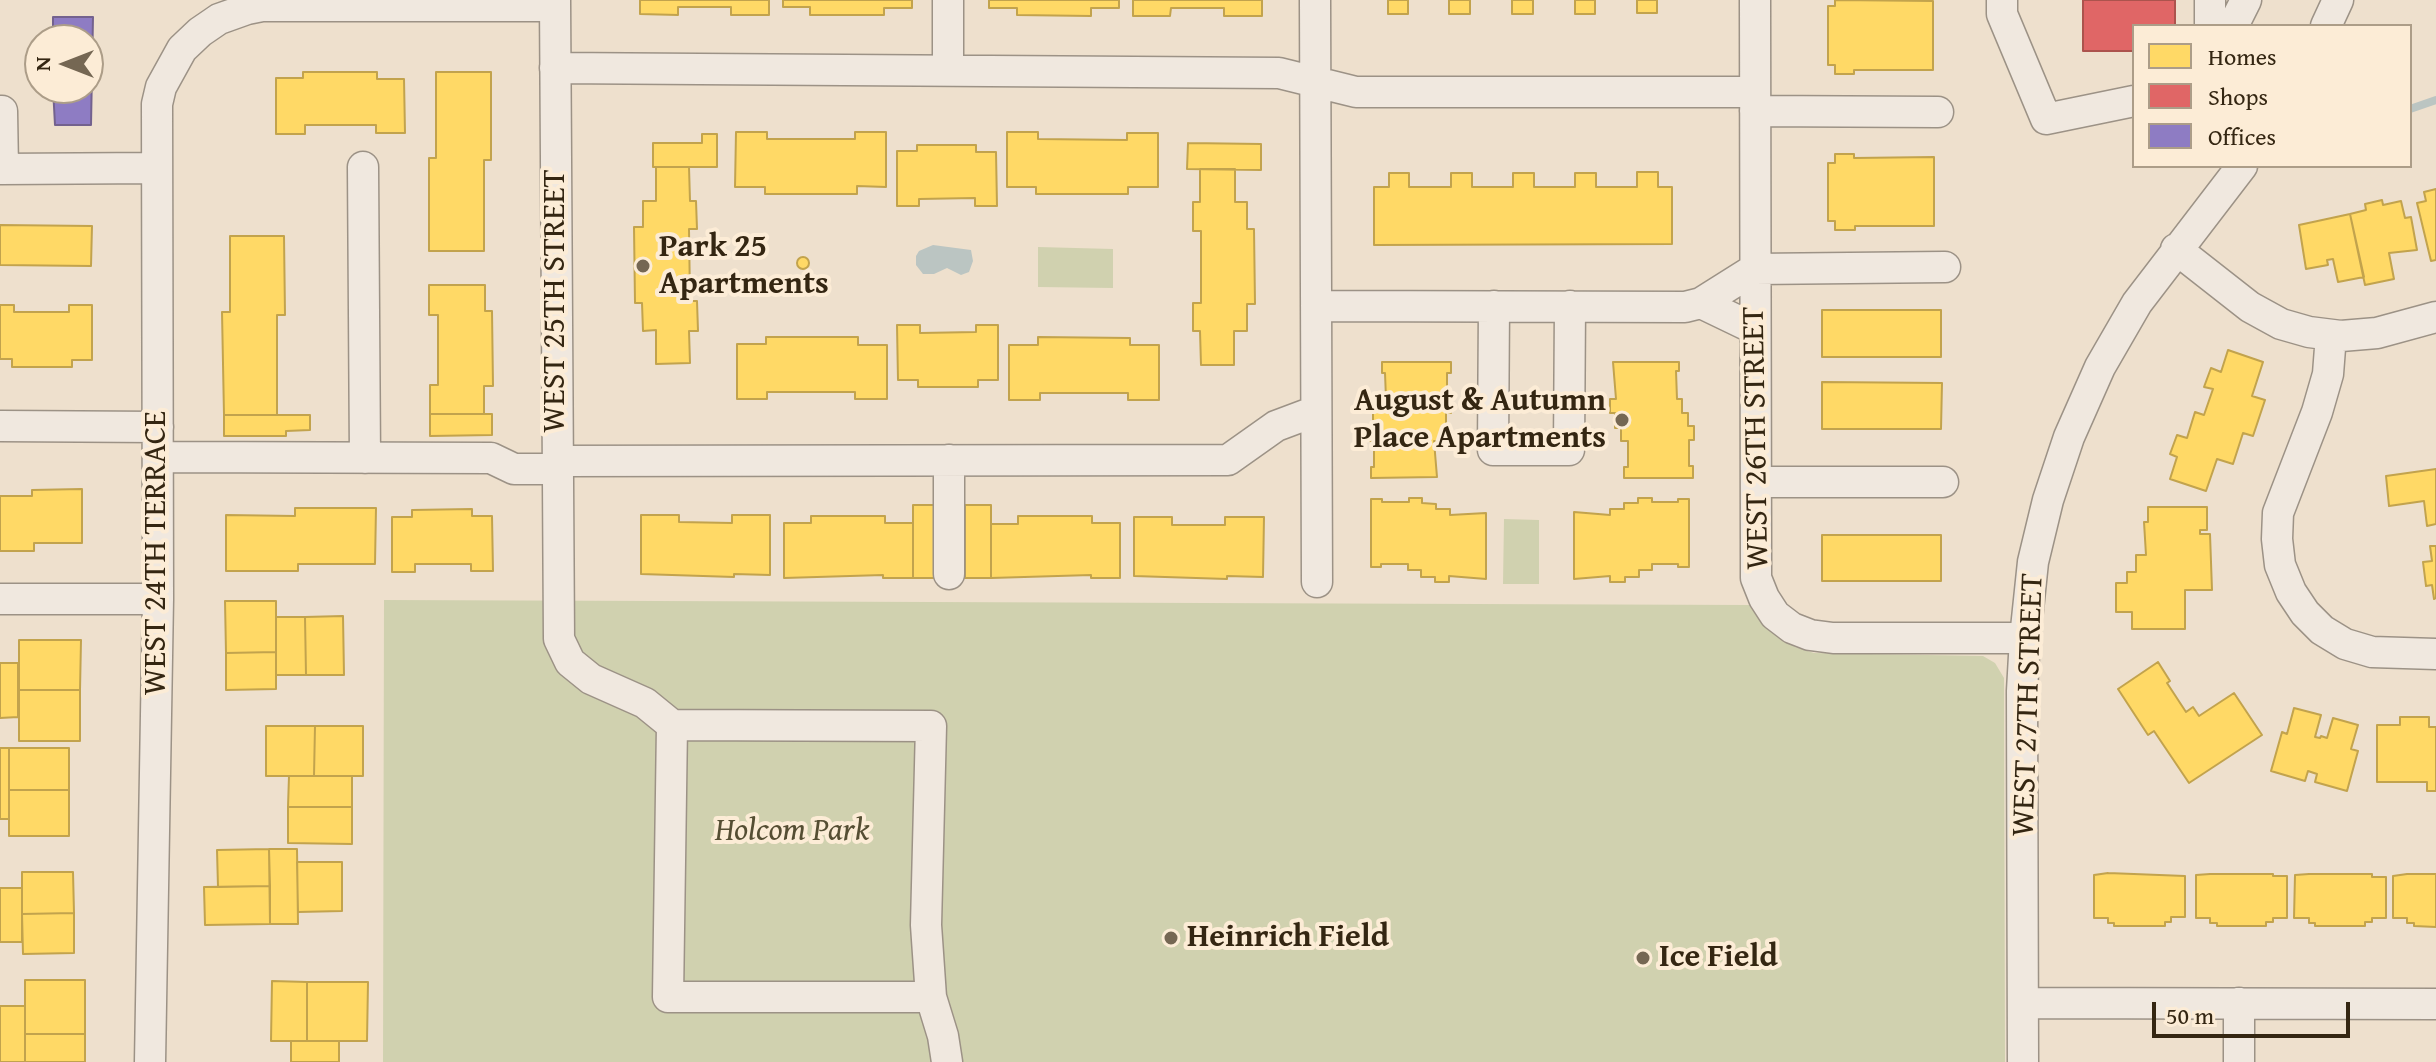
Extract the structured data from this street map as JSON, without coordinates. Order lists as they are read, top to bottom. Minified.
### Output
{"streets":{"street":["WEST 25TH STREET","WEST 26TH STREET","WEST 24TH TERRACE","WEST 27TH STREET"]},"crossings":[["WEST 26TH STREET","WEST 27TH STREET"]],"parks":["Holcom Park"],"places":["Park 25 Apartments","August & Autumn Place Apartments","Heinrich Field","Ice Field"],"legend":["Homes","Shops","Offices"],"scale_bar":"50 m","north":"left"}
